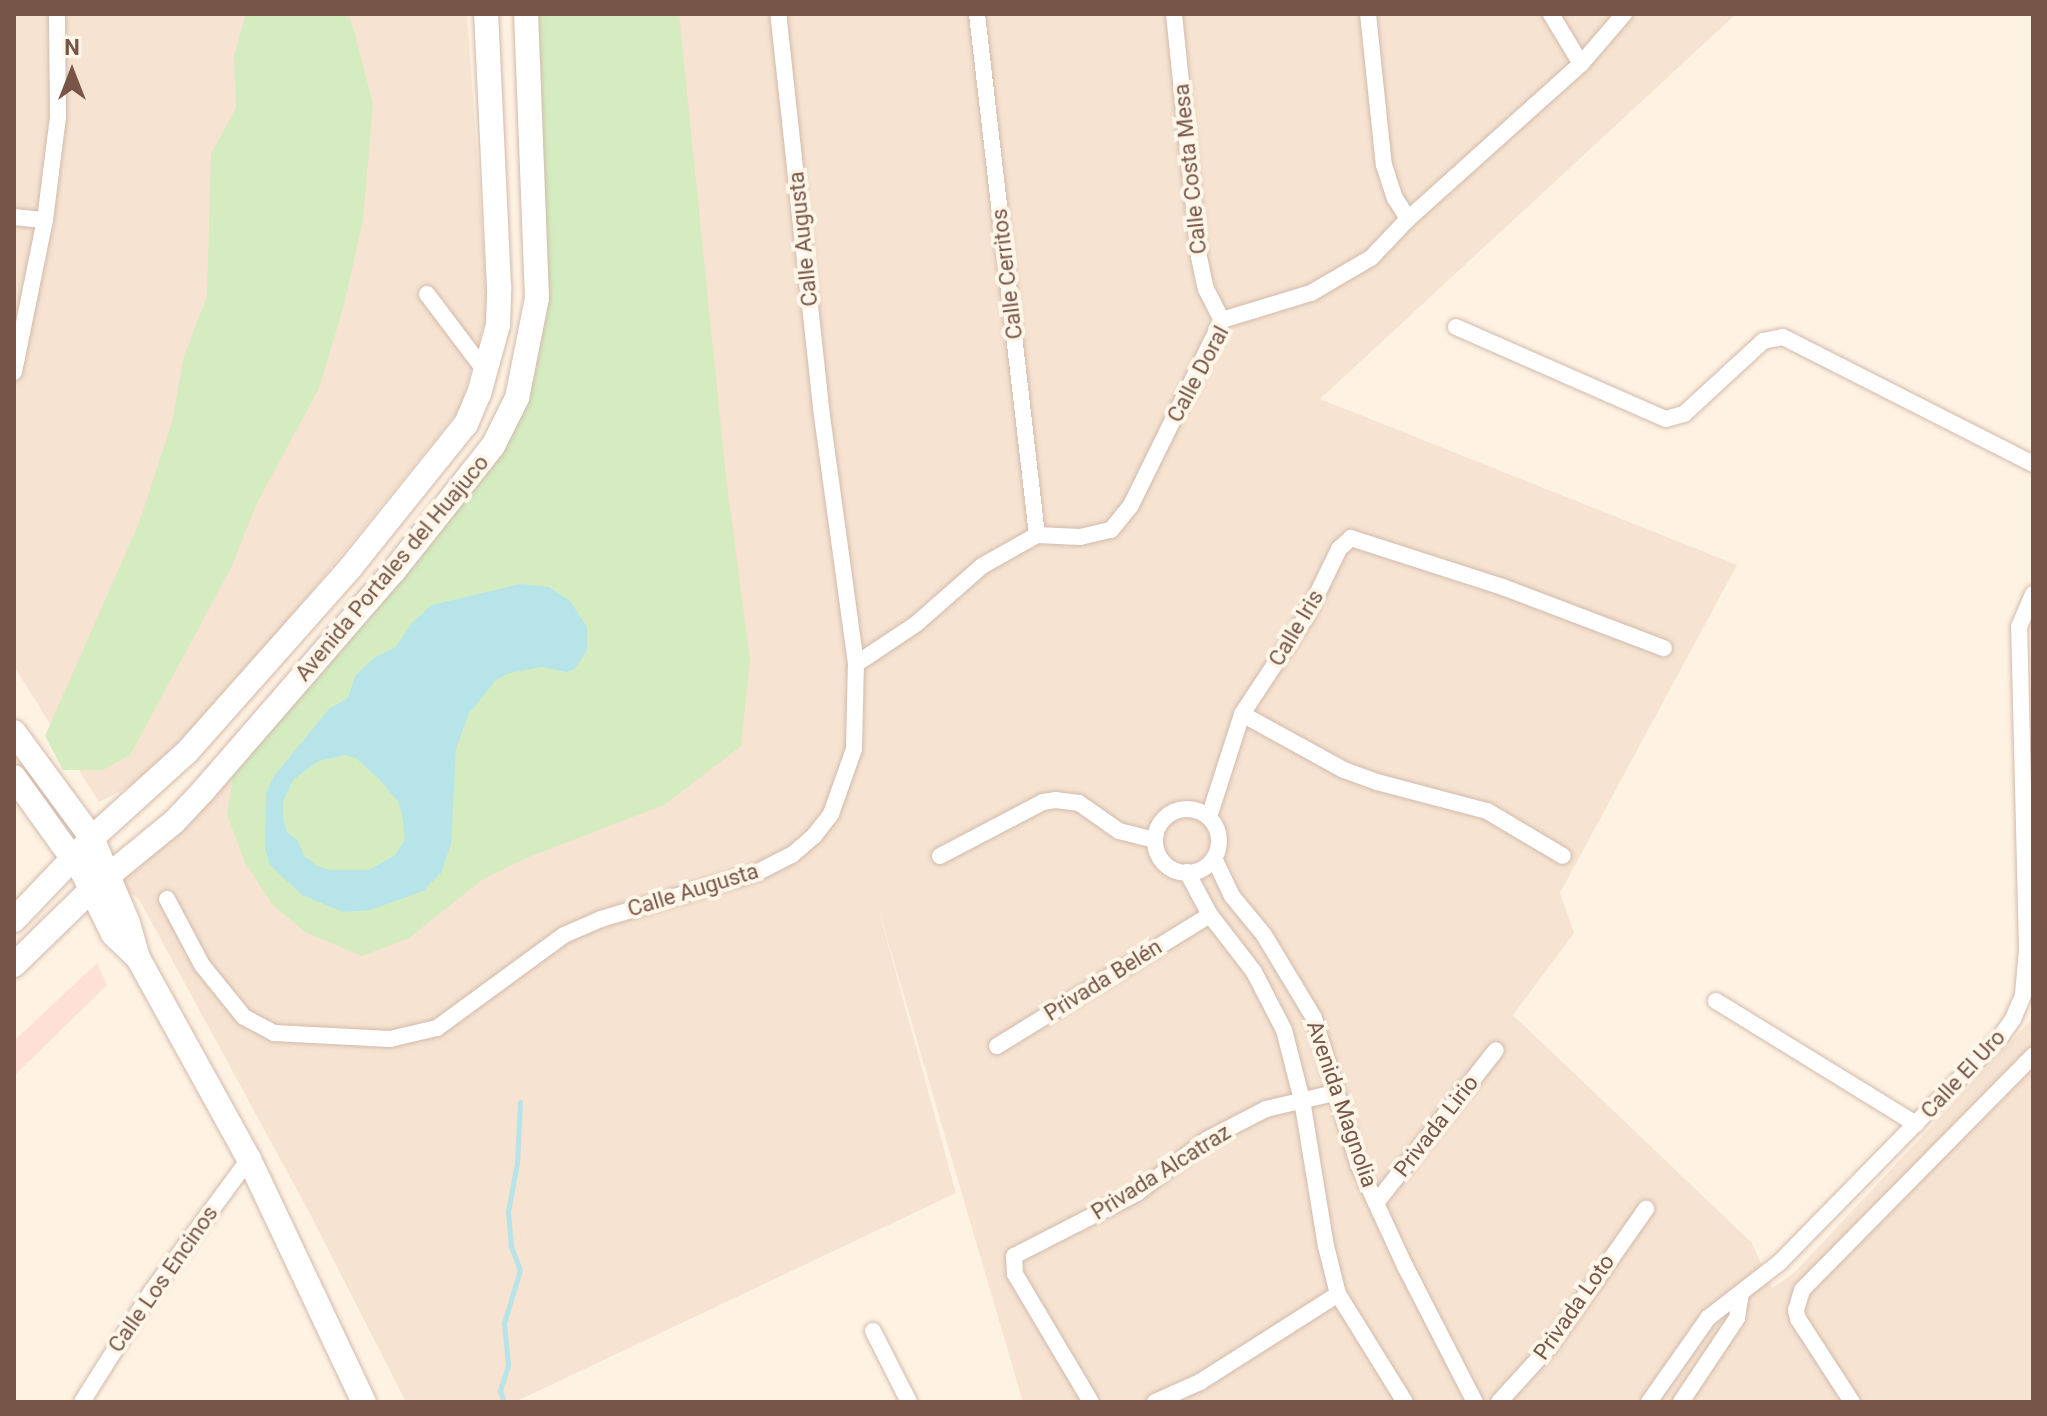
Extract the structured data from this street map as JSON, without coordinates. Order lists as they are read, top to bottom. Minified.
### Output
{"streets":{"street":["Calle Costa Mesa","Calle Augusta","Calle Cerritos","Calle Doral","Avenida Portales del Huajuco","Calle Iris","Privada Belén","Calle El Uro","Avenida Magnolia","Privada Lirio","Privada Alcatraz","Calle Los Encinos","Privada Loto"]},"crossings":[["Calle Costa Mesa","Calle Doral"],["Calle Augusta","Calle Doral"],["Calle Cerritos","Calle Doral"],["Calle Iris","Avenida Magnolia"],["Privada Belén","Avenida Magnolia"],["Avenida Magnolia","Privada Lirio"],["Avenida Magnolia","Privada Alcatraz"]],"north":"top"}
